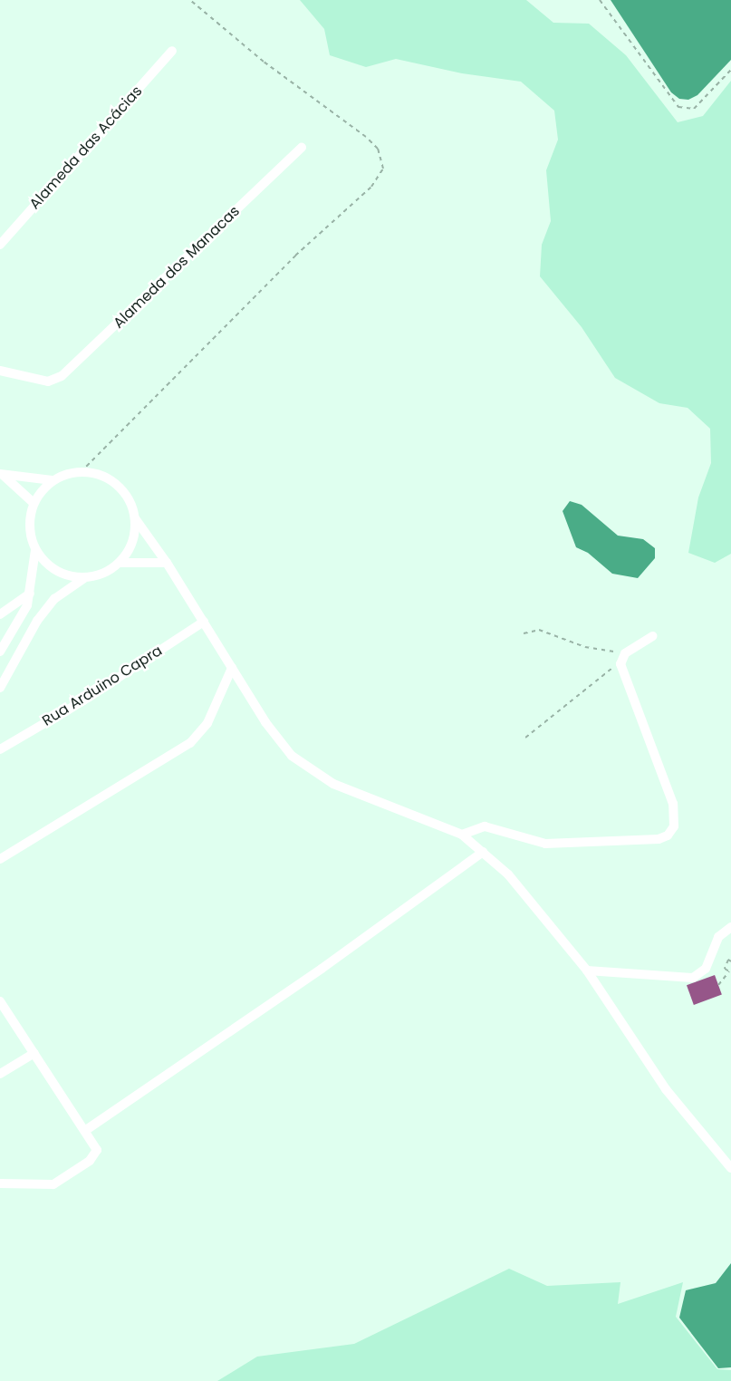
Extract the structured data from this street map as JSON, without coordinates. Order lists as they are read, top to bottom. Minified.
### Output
{"streets":{"street":["Alameda das Acácias","Alameda dos Manacas","Rua Arduino Capra"]}}
